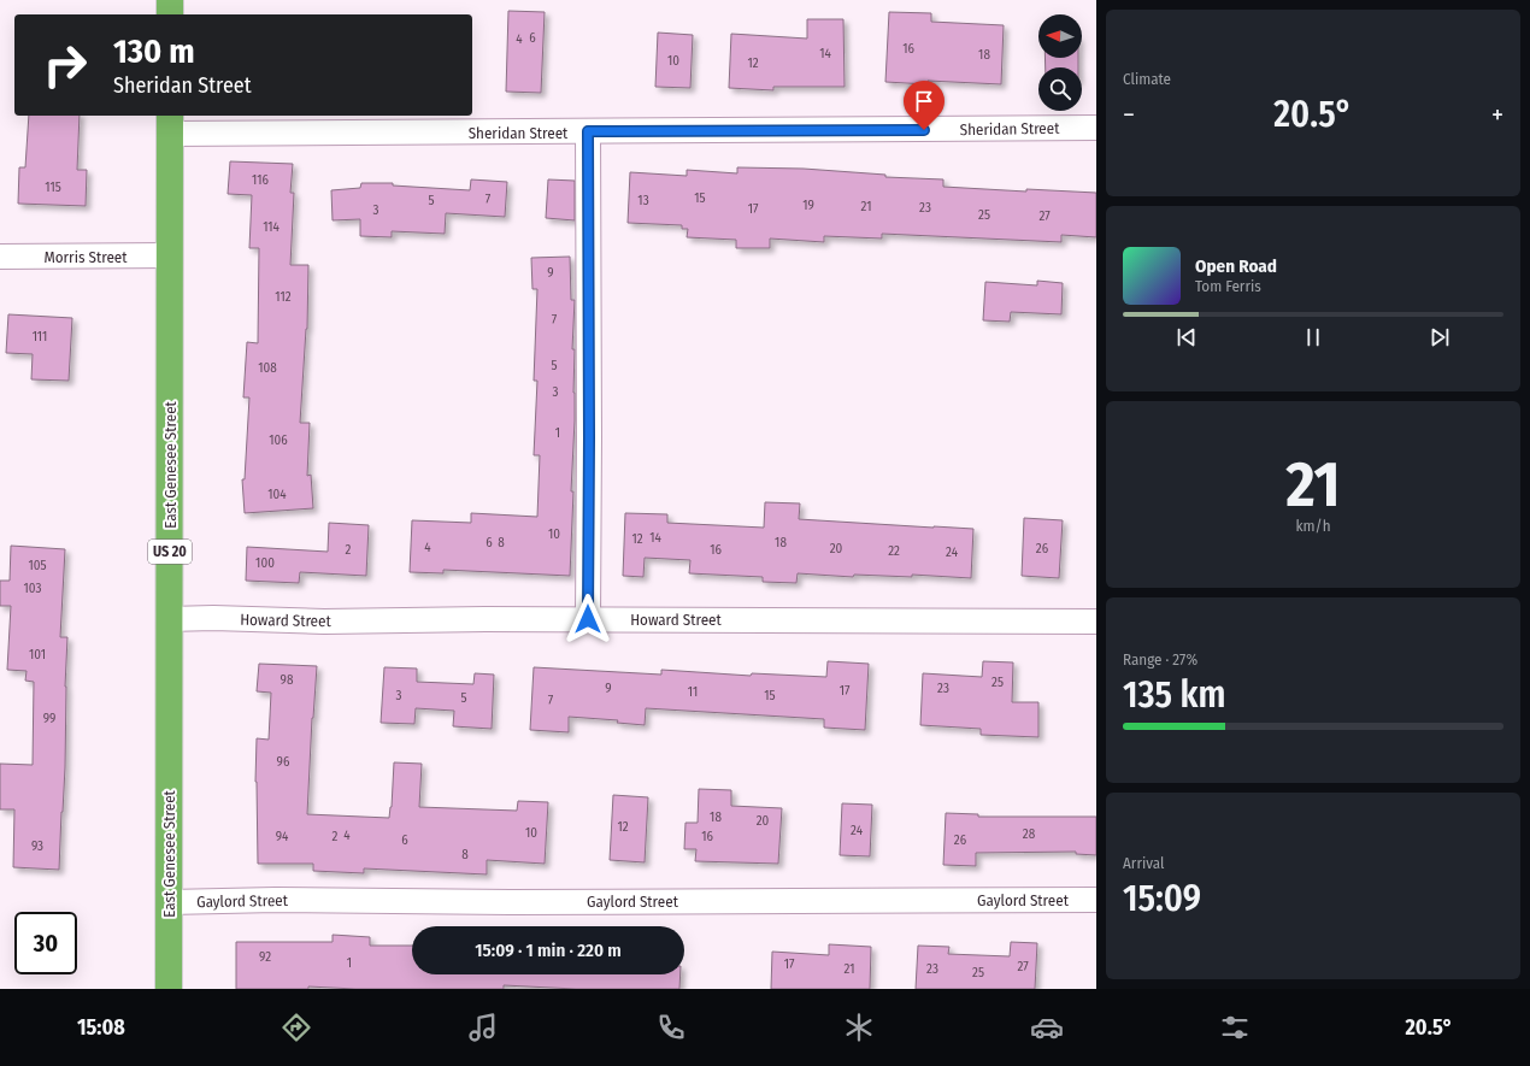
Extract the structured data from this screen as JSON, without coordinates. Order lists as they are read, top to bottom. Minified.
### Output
{"streets":{"highway":["East Genesee Street","US 20"],"street":["Sheridan Street","Morris Street","Howard Street","Gaylord Street"]},"crossings":[["Sheridan Street","East Genesee Street"],["Morris Street","East Genesee Street"],["East Genesee Street","Howard Street"],["East Genesee Street","Gaylord Street"]],"house_numbers":["6","4","16","14","18","10","12","116","115","15","7","5","13","19","21","23","17","3","25","27","114","9","112","7","111","5","108","3","1","106","104","10","14","12","6","8","18","4","20","26","2","16","22","24","100","105","103","101","98","25","9","23","17","11","3","15","5","7","99","96","18","20","12","24","10","28","4","94","2","16","6","26","93","8","92","1","17","27","21","23","25"],"north":"left","page":{"tile":["Climate",["21","km/h"],["Range · 27%","135 km"],["Arrival","15:09"]],"turn":["130 m","Sheridan Street"],"heat":["−","20.5°","+"],"song":["Open Road","Tom Ferris"],"limit":"30","trip":"15:09 · 1 min · 220 m","tabs":["15:08","20.5°"]}}
